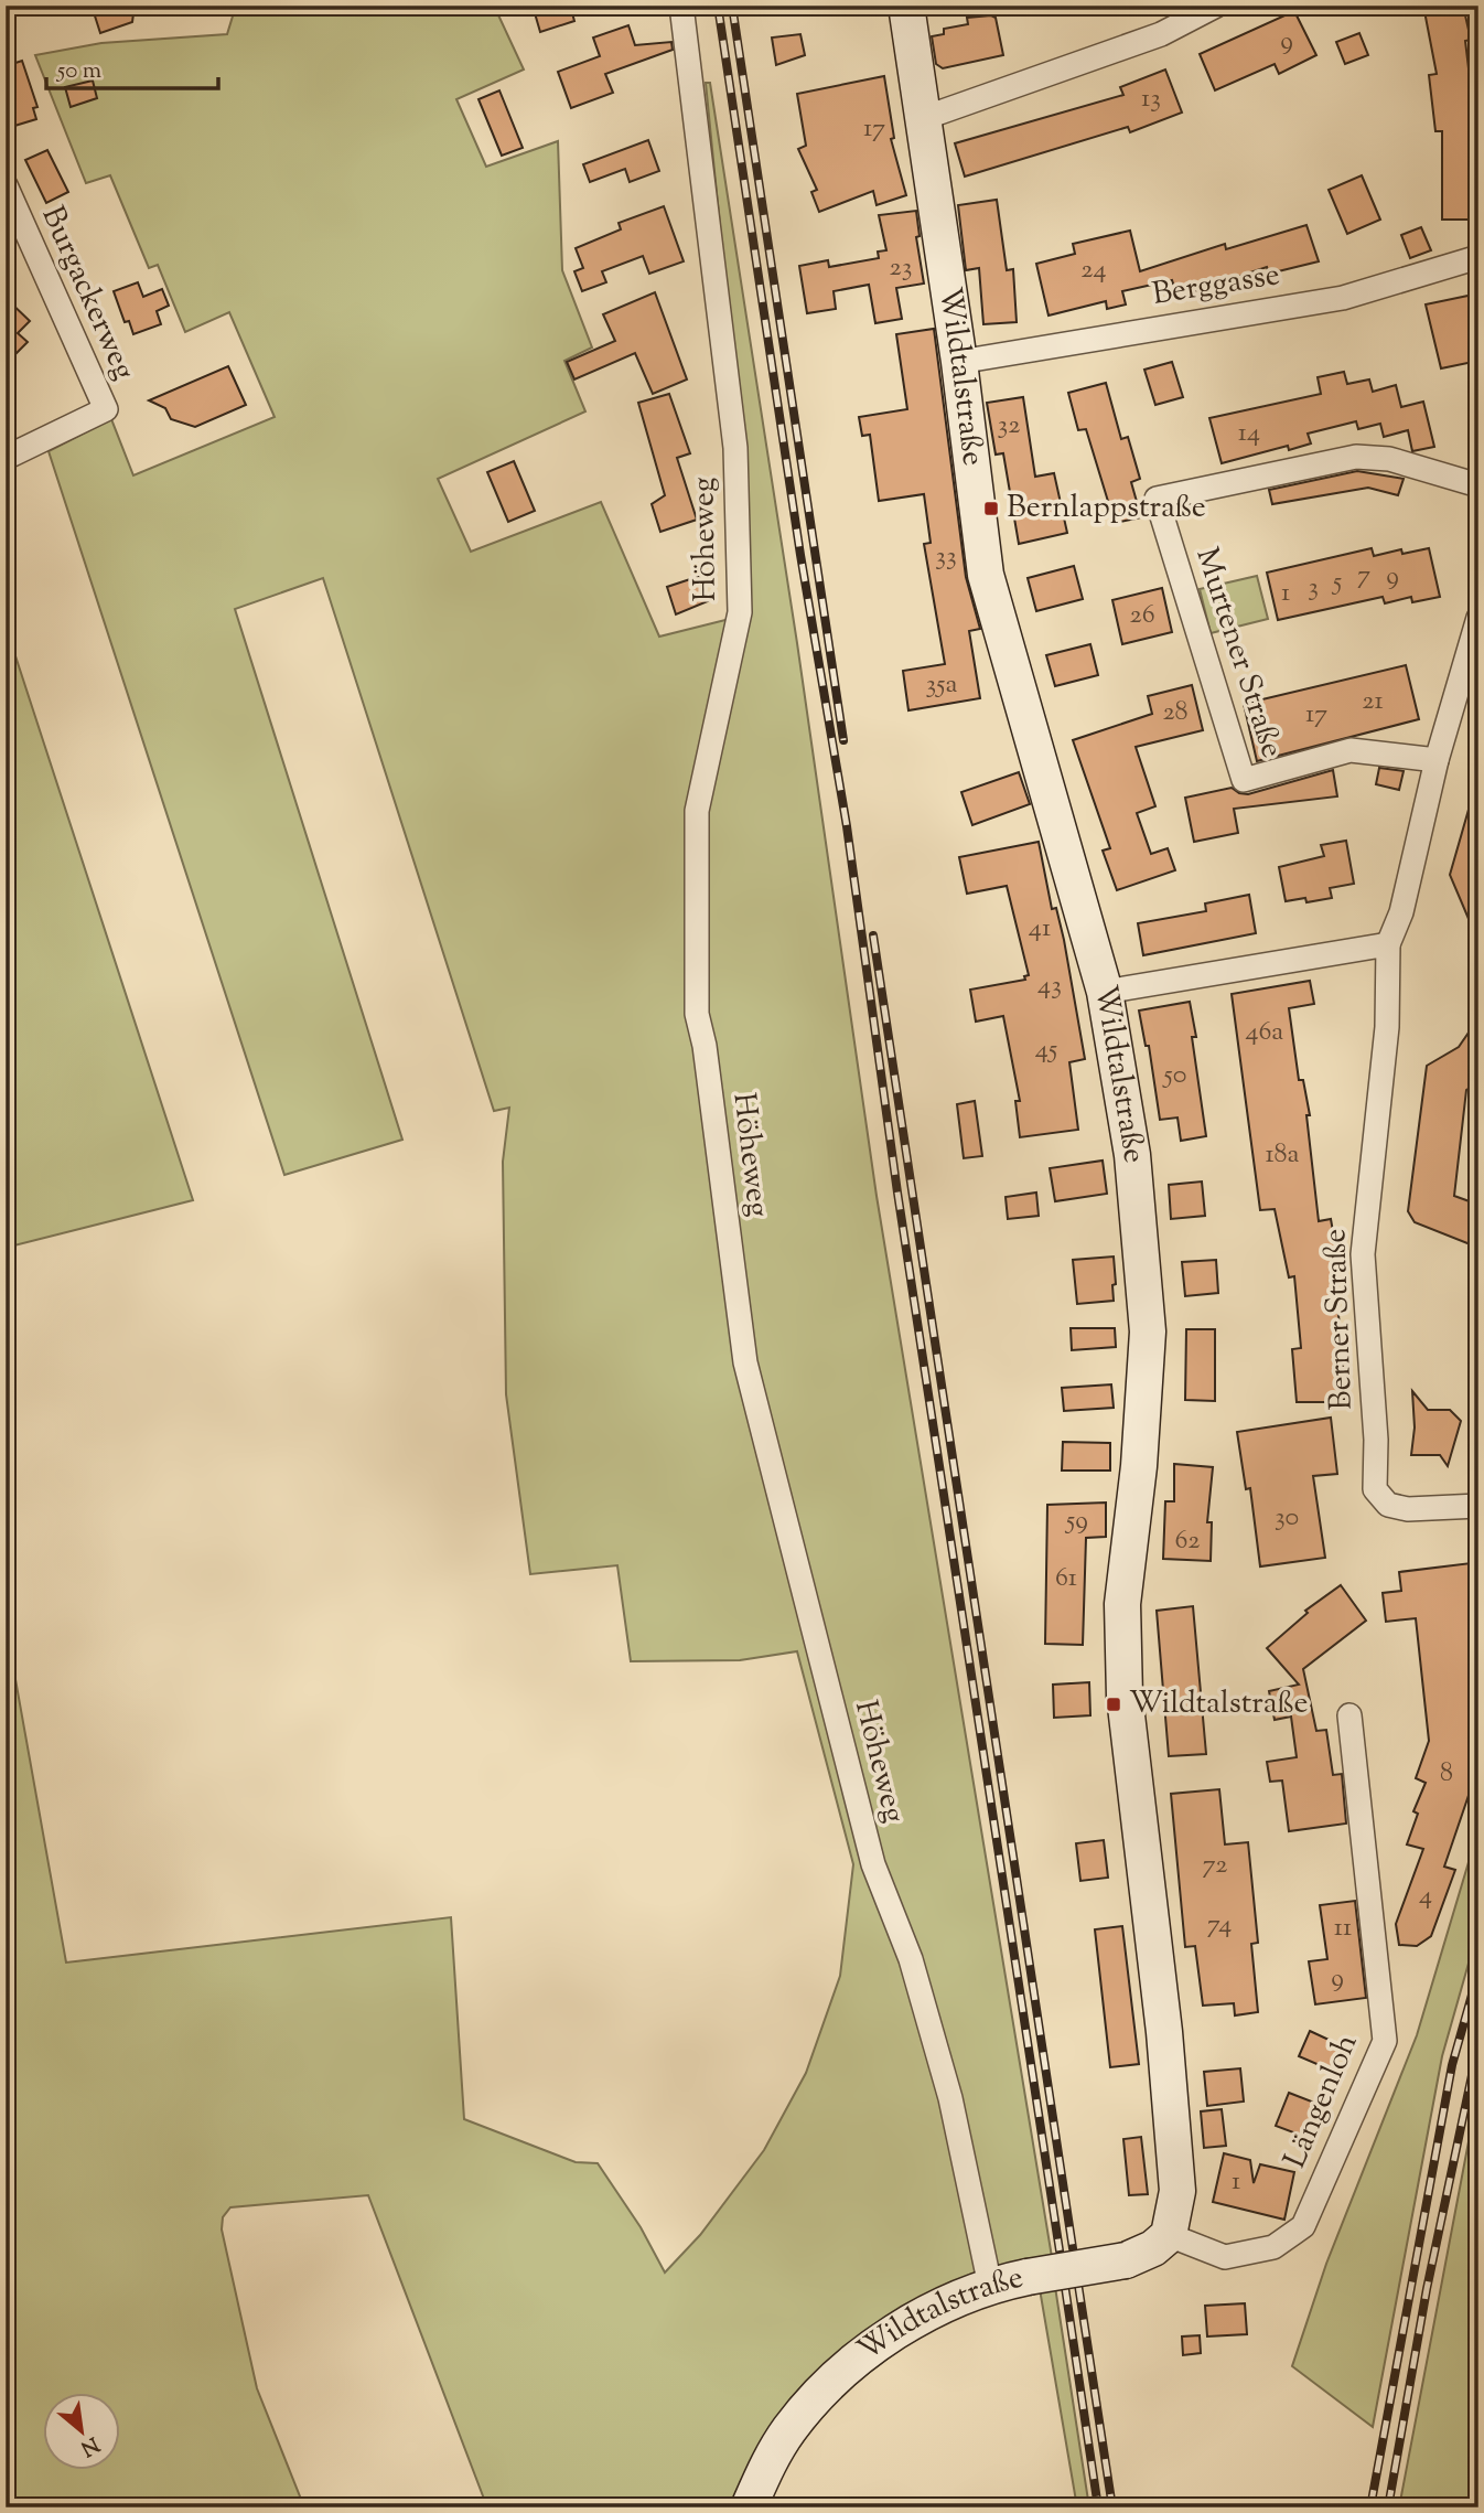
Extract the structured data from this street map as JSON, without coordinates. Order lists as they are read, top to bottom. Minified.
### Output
{"streets":{"street":["Berggasse","Burgackerweg","Wildtalstraße","Höheweg","Murtener Straße","Berner Straße","Längenloh"]},"crossings":[["Berggasse","Wildtalstraße"],["Wildtalstraße","Höheweg"],["Wildtalstraße","Längenloh"],["Murtener Straße","Berner Straße"]],"places":{"transit":["Bernlappstraße","Wildtalstraße"]},"house_numbers":["9","13","17","23","24","32","14","33","7","9","5","3","1","26","35a","21","28","17","41","43","46a","45","50","18a","30","59","62","61","8","72","4","74","11","9","1"],"scale_bar":"50 m","north":"bottom right"}
